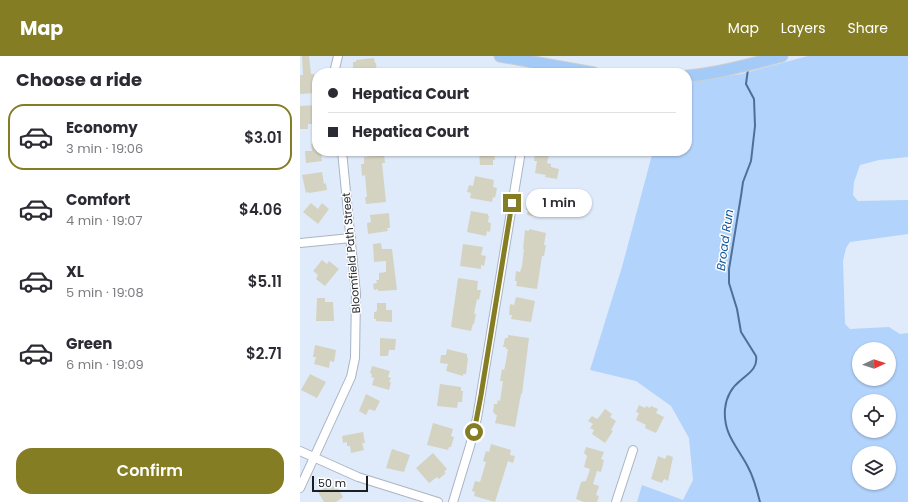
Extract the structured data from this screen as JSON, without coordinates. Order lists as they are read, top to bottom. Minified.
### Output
{"streets":{"street":["Bloomfield Path Street"]},"water":["Broad Run"],"scale_bar":"50 m","north":"right","page":{"header":"Map","nav":["Map","Layers","Share"],"heading":"Choose a ride","banner":["Hepatica Court","Hepatica Court"],"list":[{"name":"Economy","note":"3 min · 19:06","value":"$3.01"},{"name":"Comfort","note":"4 min · 19:07","value":"$4.06"},{"name":"XL","note":"5 min · 19:08","value":"$5.11"},{"name":"Green","note":"6 min · 19:09","value":"$2.71"}],"bubble":"1 min","buttons":"Confirm","scale":"50 m"}}
